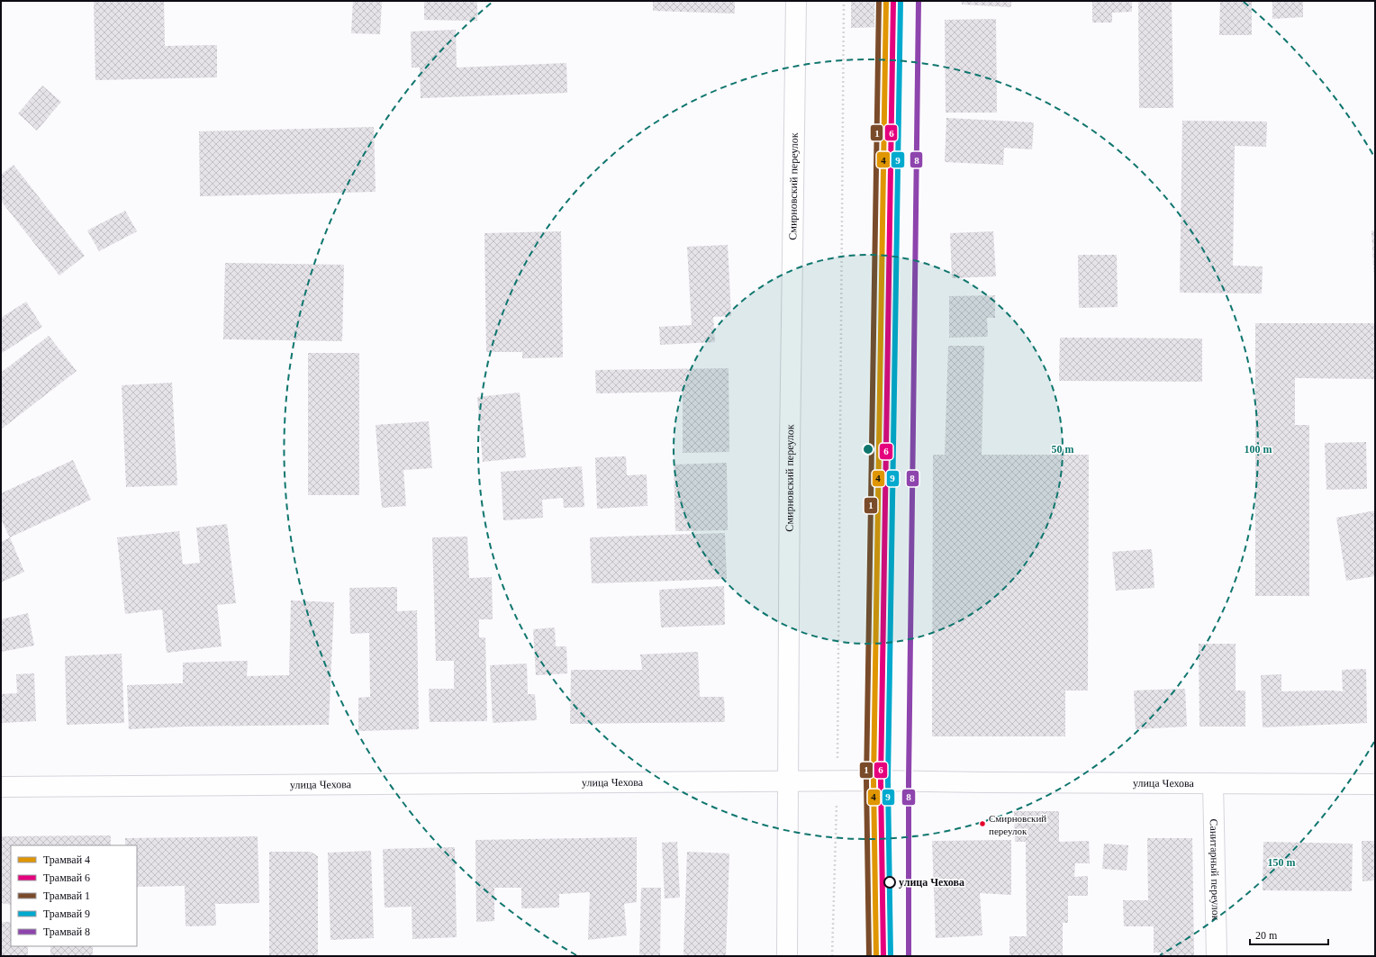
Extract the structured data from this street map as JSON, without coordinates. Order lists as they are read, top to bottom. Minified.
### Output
{"streets":{"main road":["Смирновский переулок","улица Чехова","Санитарный переулок"]},"crossings":[["Смирновский переулок","улица Чехова"],["улица Чехова","Санитарный переулок"]],"places":["Смирновский переулок","улица Чехова"],"lines":["tram line 4","tram line 6","tram line 1","tram line 9","tram line 8"],"legend":["Трамвай 4","Трамвай 6","Трамвай 1","Трамвай 9","Трамвай 8"],"scale_bar":"20 m","rings":["50 m","100 m","150 m"]}
